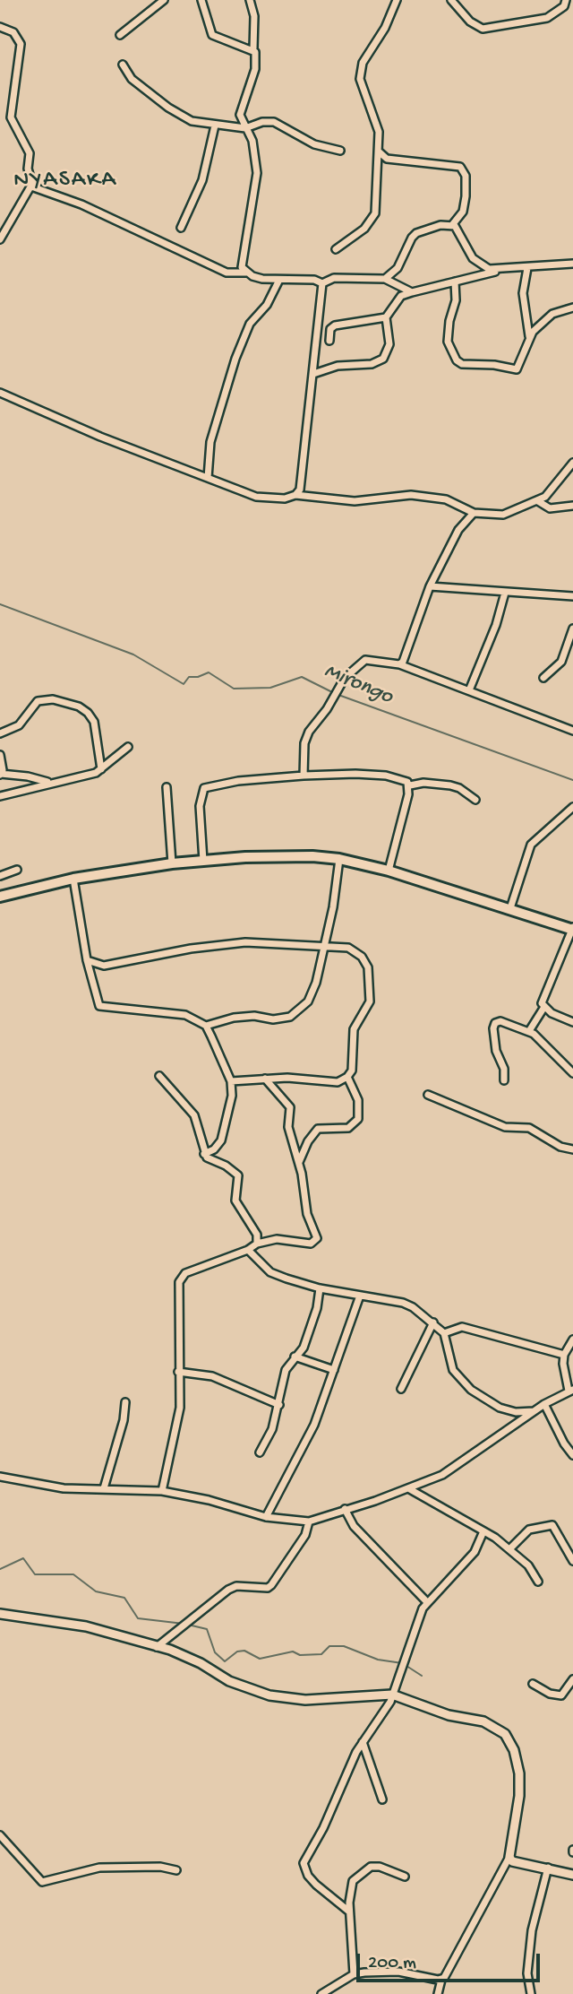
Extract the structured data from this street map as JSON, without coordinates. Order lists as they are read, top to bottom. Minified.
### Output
{"districts":["NYASAKA"],"water":["Mirongo"],"scale_bar":"200 m"}
